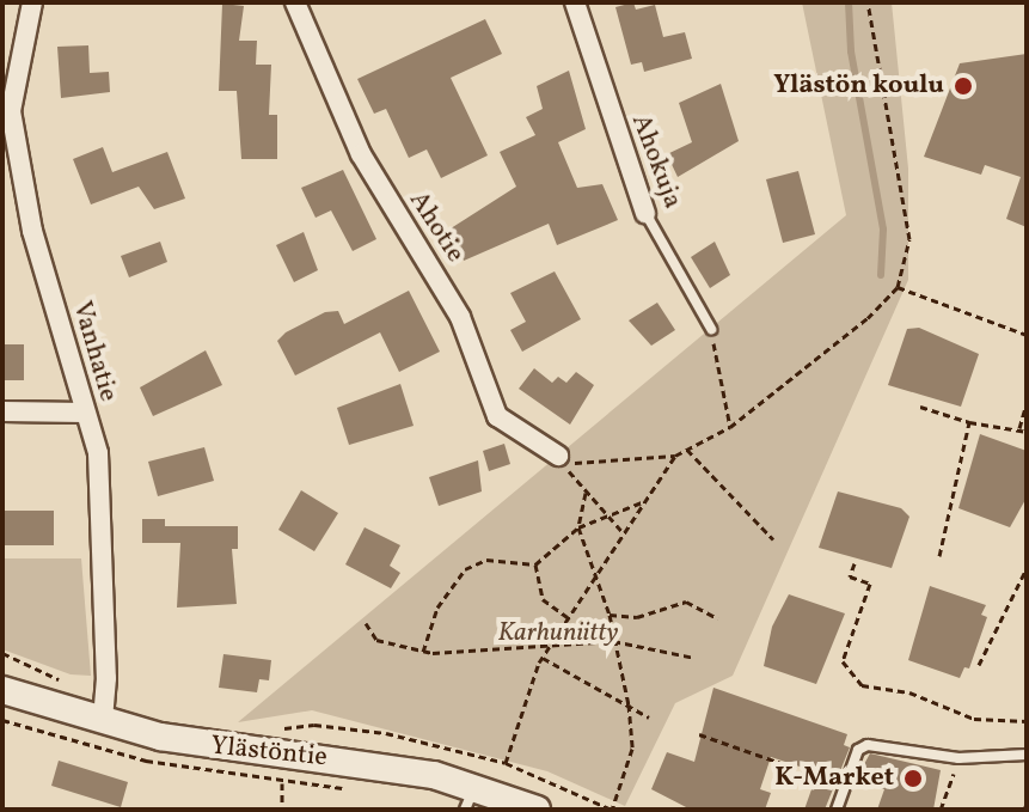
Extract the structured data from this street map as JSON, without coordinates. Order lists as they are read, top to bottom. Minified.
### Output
{"streets":{"main road":["Ylästöntie"],"street":["Ahokuja","Ahotie","Vanhatie"]},"crossings":[["Vanhatie","Ylästöntie"]],"parks":["Karhuniitty"],"places":["Ylästön koulu","K-Market"]}
